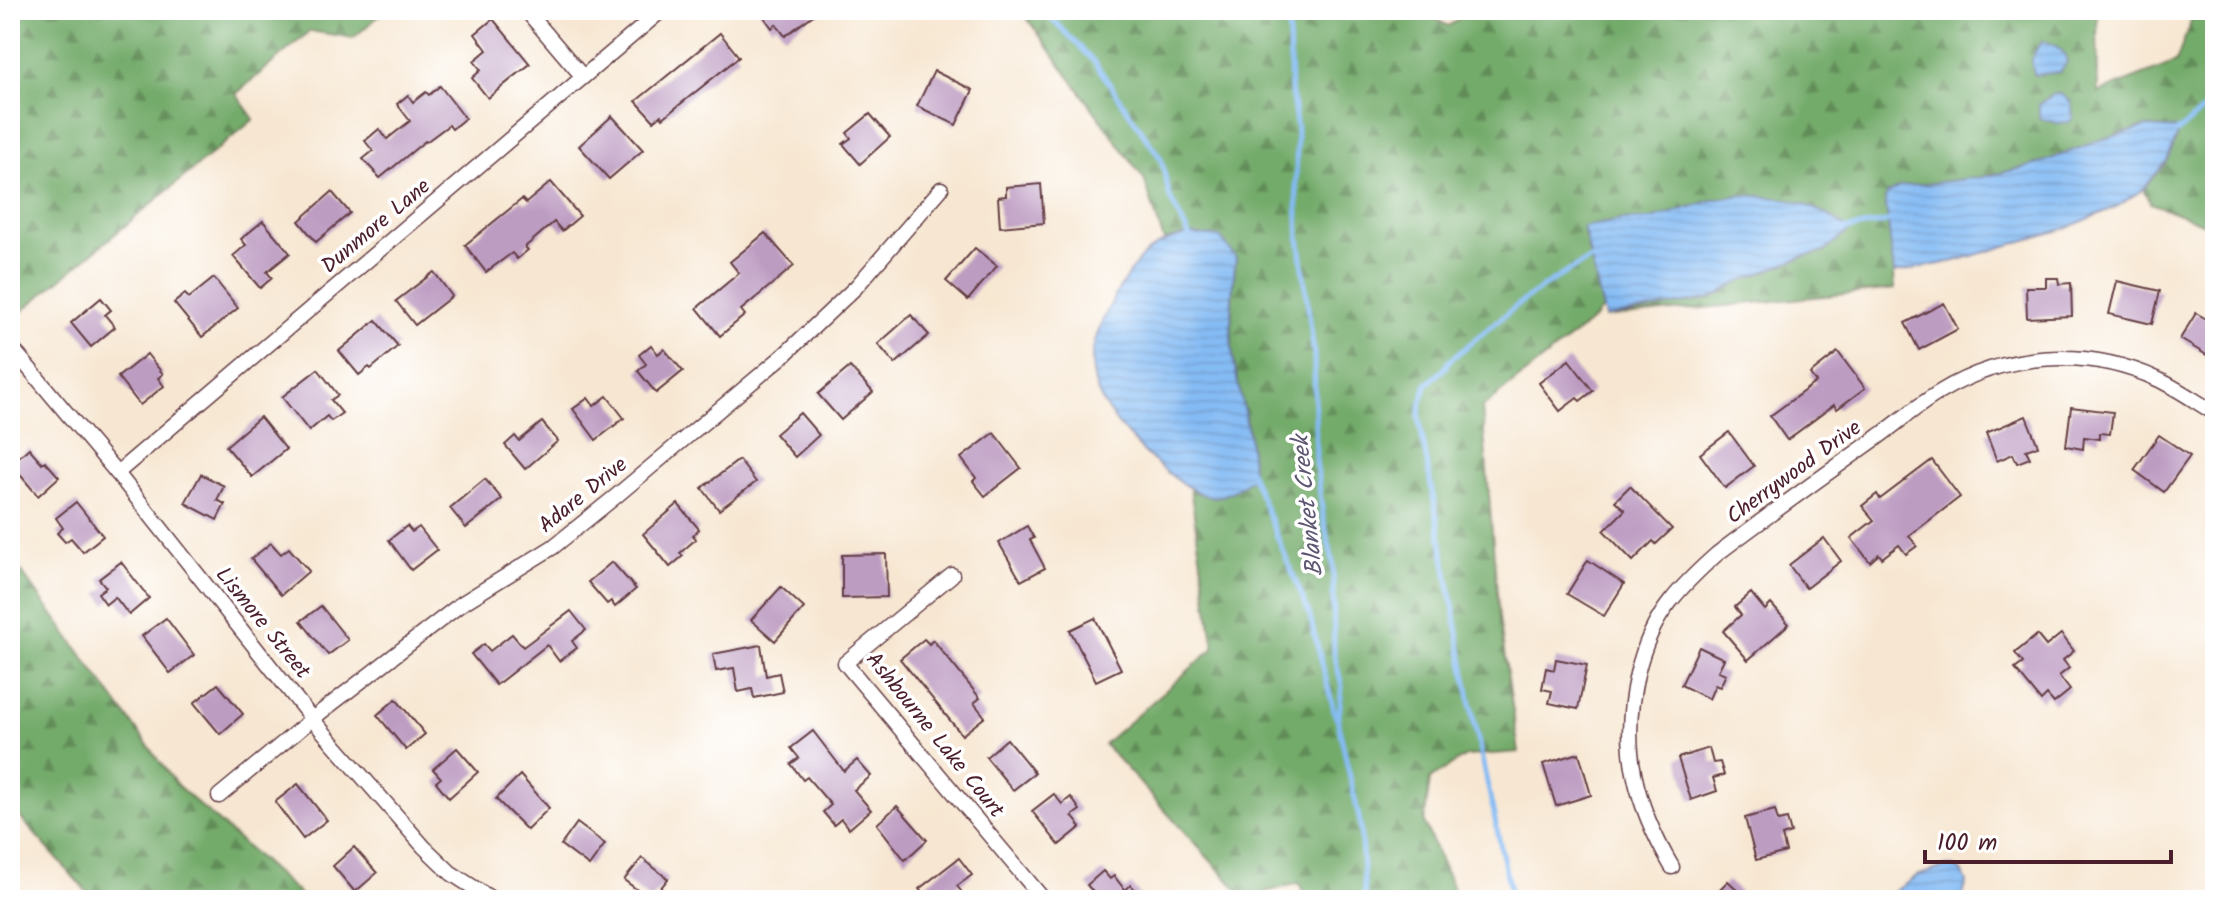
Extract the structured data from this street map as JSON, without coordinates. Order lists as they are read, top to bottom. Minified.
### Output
{"streets":{"street":["Dunmore Lane","Cherrywood Drive","Adare Drive","Lismore Street","Ashbourne Lake Court"]},"crossings":[["Dunmore Lane","Lismore Street"],["Adare Drive","Lismore Street"]],"water":["Blanket Creek"],"scale_bar":"100 m"}
